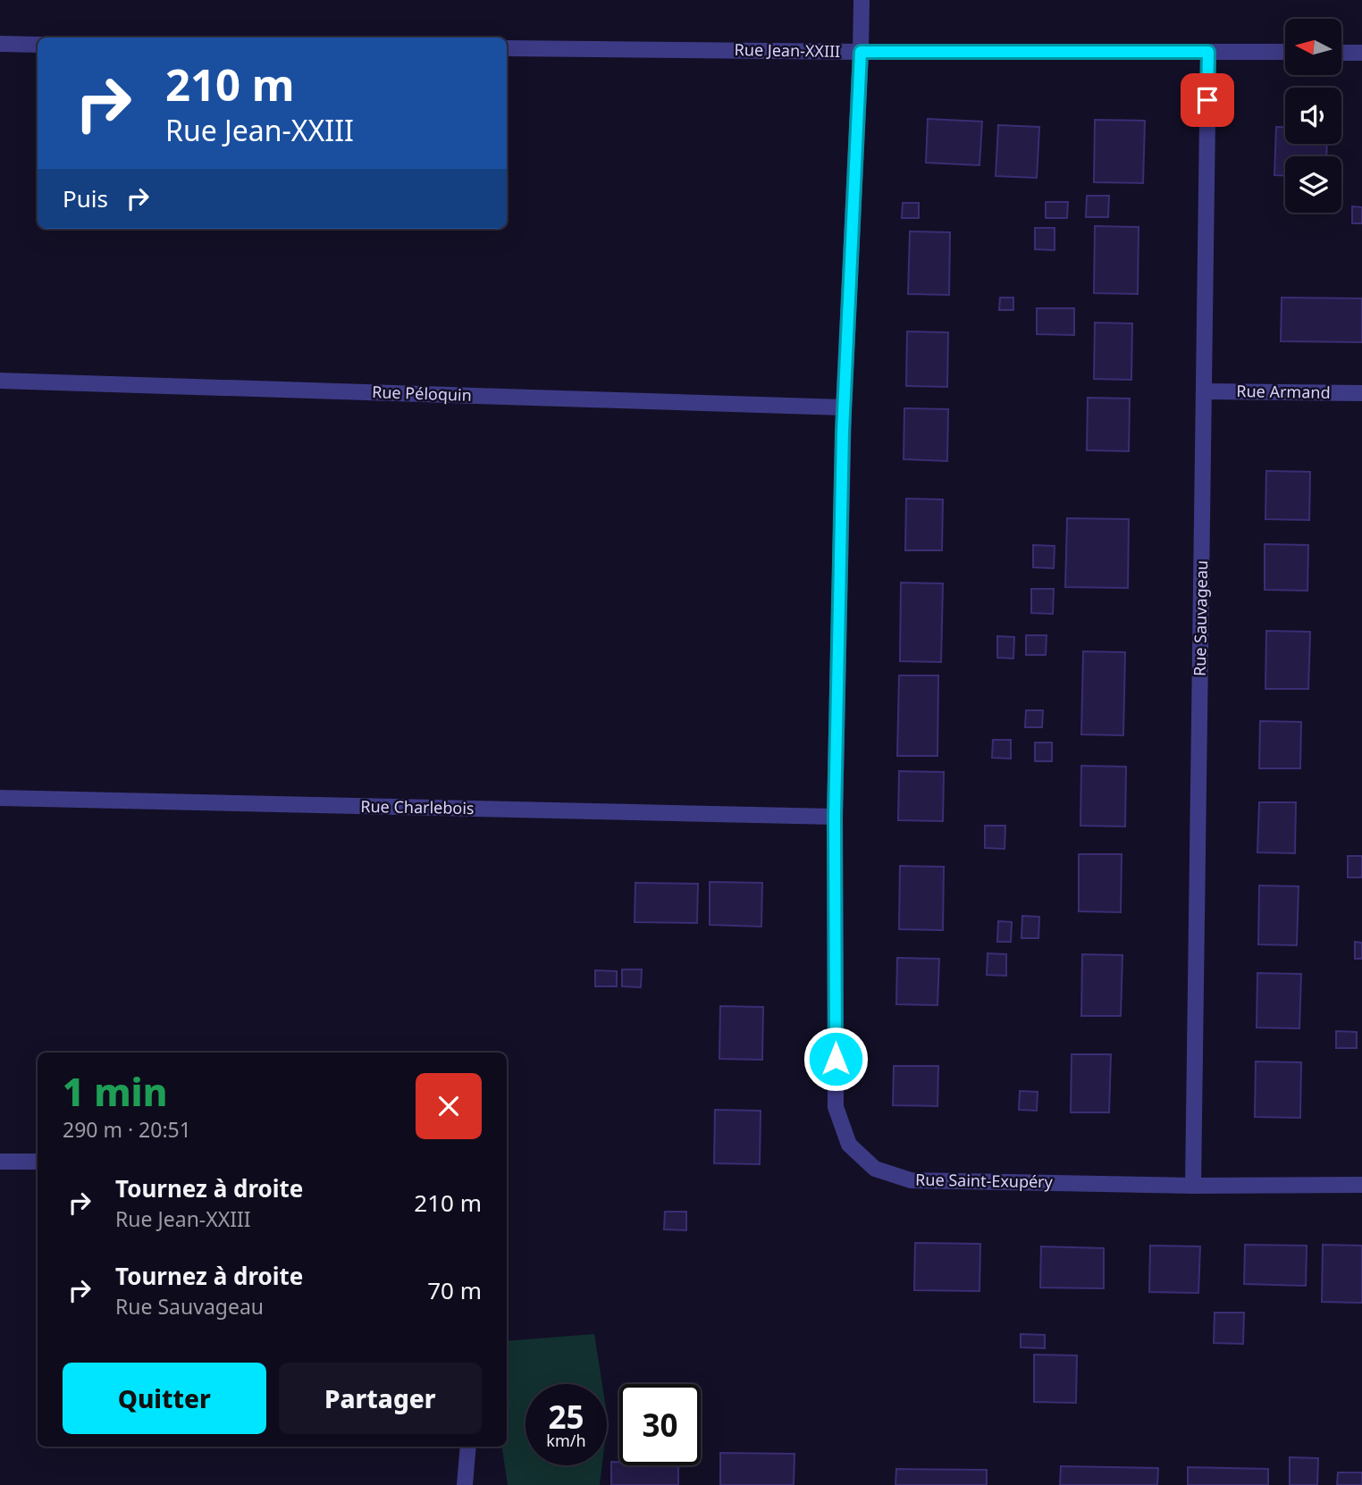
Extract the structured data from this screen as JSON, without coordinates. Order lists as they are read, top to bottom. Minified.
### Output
{"streets":{"street":["Rue Jean-XXIII","Rue Armand","Rue Péloquin","Rue Sauvageau","Rue Charlebois","Rue Saint-Exupéry"]},"crossings":[["Rue Jean-XXIII","Rue Sauvageau"],["Rue Jean-XXIII","Rue Saint-Exupéry"],["Rue Armand","Rue Sauvageau"],["Rue Péloquin","Rue Saint-Exupéry"],["Rue Sauvageau","Rue Saint-Exupéry"],["Rue Charlebois","Rue Saint-Exupéry"]],"north":"left","page":{"turn":["210 m","Rue Jean-XXIII"],"then":"Puis","heading":["1 min","290 m · 20:51"],"list":[{"name":"Tournez à droite","note":"Rue Jean-XXIII","value":"210 m"},{"name":"Tournez à droite","note":"Rue Sauvageau","value":"70 m"}],"buttons":["Quitter","Partager"],"speed":"25 km/h","limit":"30"}}
